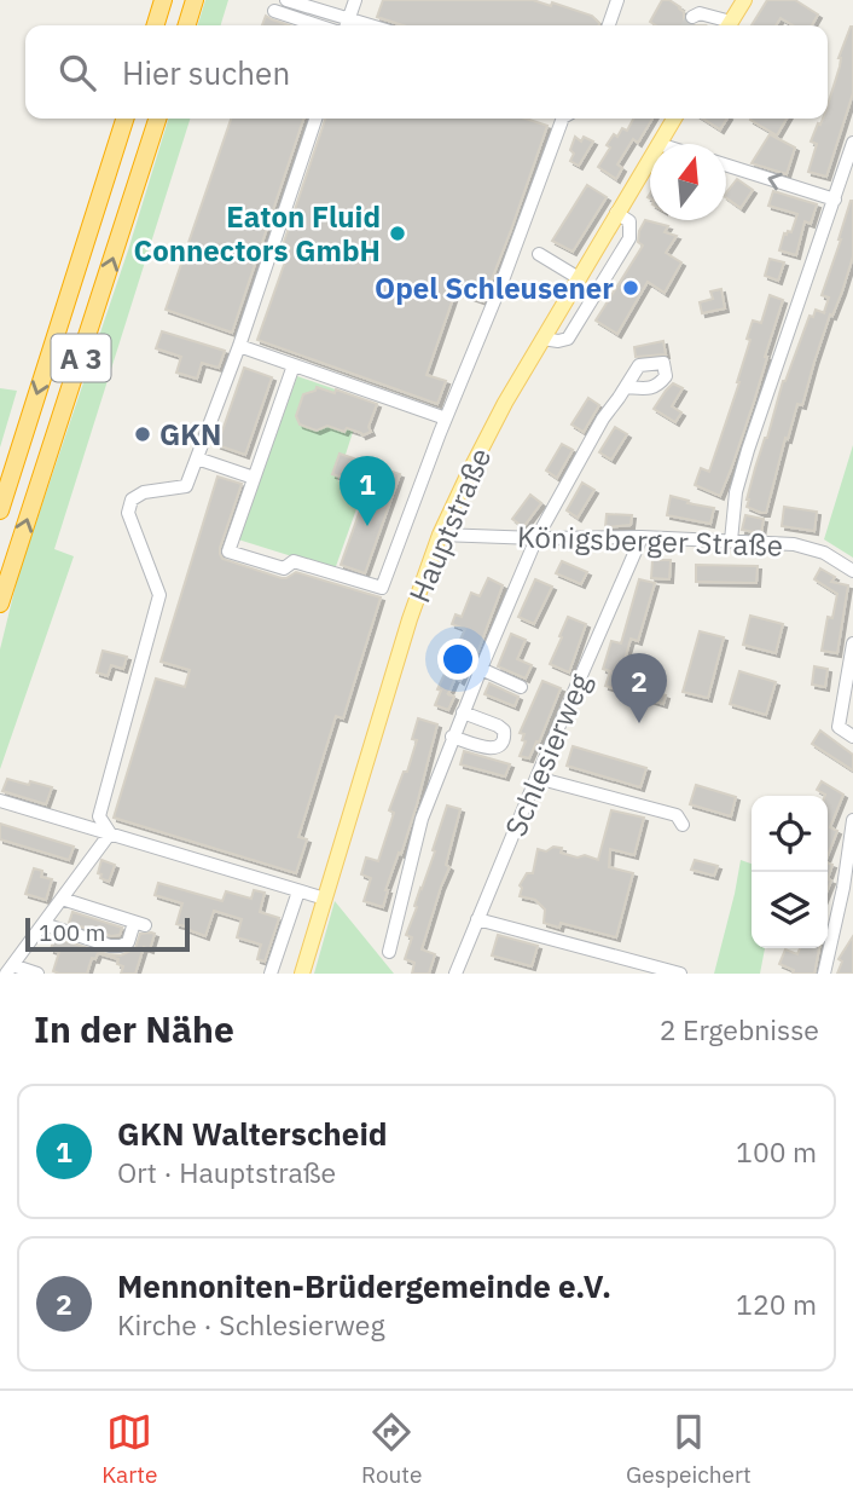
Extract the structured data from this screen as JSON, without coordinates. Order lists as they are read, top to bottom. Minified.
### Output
{"streets":{"highway":["A 3"],"main road":["Hauptstraße"],"street":["Königsberger Straße","Schlesierweg"]},"crossings":[["Hauptstraße","Königsberger Straße"],["Königsberger Straße","Schlesierweg"]],"places":["Eaton Fluid Connectors GmbH","Opel Schleusener","GKN"],"scale_bar":"100 m","north":"top","page":{"search":"Hier suchen","pins":["1","2"],"scale":"100 m","heading":["In der Nähe","2 Ergebnisse"],"list":[{"mark":"1","name":"GKN Walterscheid","note":"Ort · Hauptstraße","value":"100 m"},{"mark":"2","name":"Mennoniten-Brüdergemeinde e.V.","note":"Kirche · Schlesierweg","value":"120 m"}],"nav":["Karte","Route","Gespeichert"]}}
